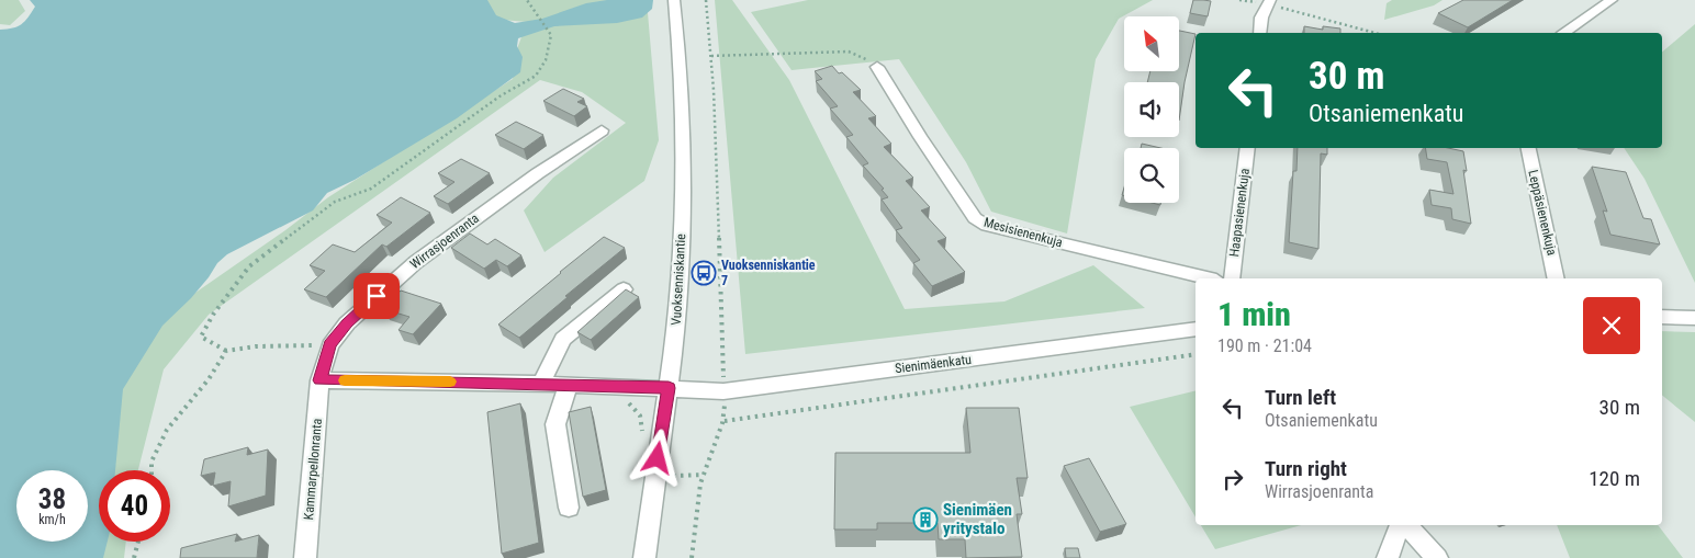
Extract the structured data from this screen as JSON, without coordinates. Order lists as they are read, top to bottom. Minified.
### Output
{"streets":{"street":["Haapasienenkuja","Leppäsienenkuja","Mesisienenkuja","Wirrasjoenranta","Vuoksenniskantie","Sienimäenkatu","Kammarpellonranta"]},"crossings":[["Wirrasjoenranta","Sienimäenkatu"],["Wirrasjoenranta","Kammarpellonranta"],["Vuoksenniskantie","Sienimäenkatu"],["Sienimäenkatu","Kammarpellonranta"]],"places":{"bus stop":["Vuoksenniskantie 7"],"building":["Sienimäen yritystalo"]},"north":"top left","page":{"turn":["30 m","Otsaniemenkatu"],"heading":["1 min","190 m · 21:04"],"list":[{"name":"Turn left","note":"Otsaniemenkatu","value":"30 m"},{"name":"Turn right","note":"Wirrasjoenranta","value":"120 m"}],"speed":"38 km/h","limit":"40"}}
